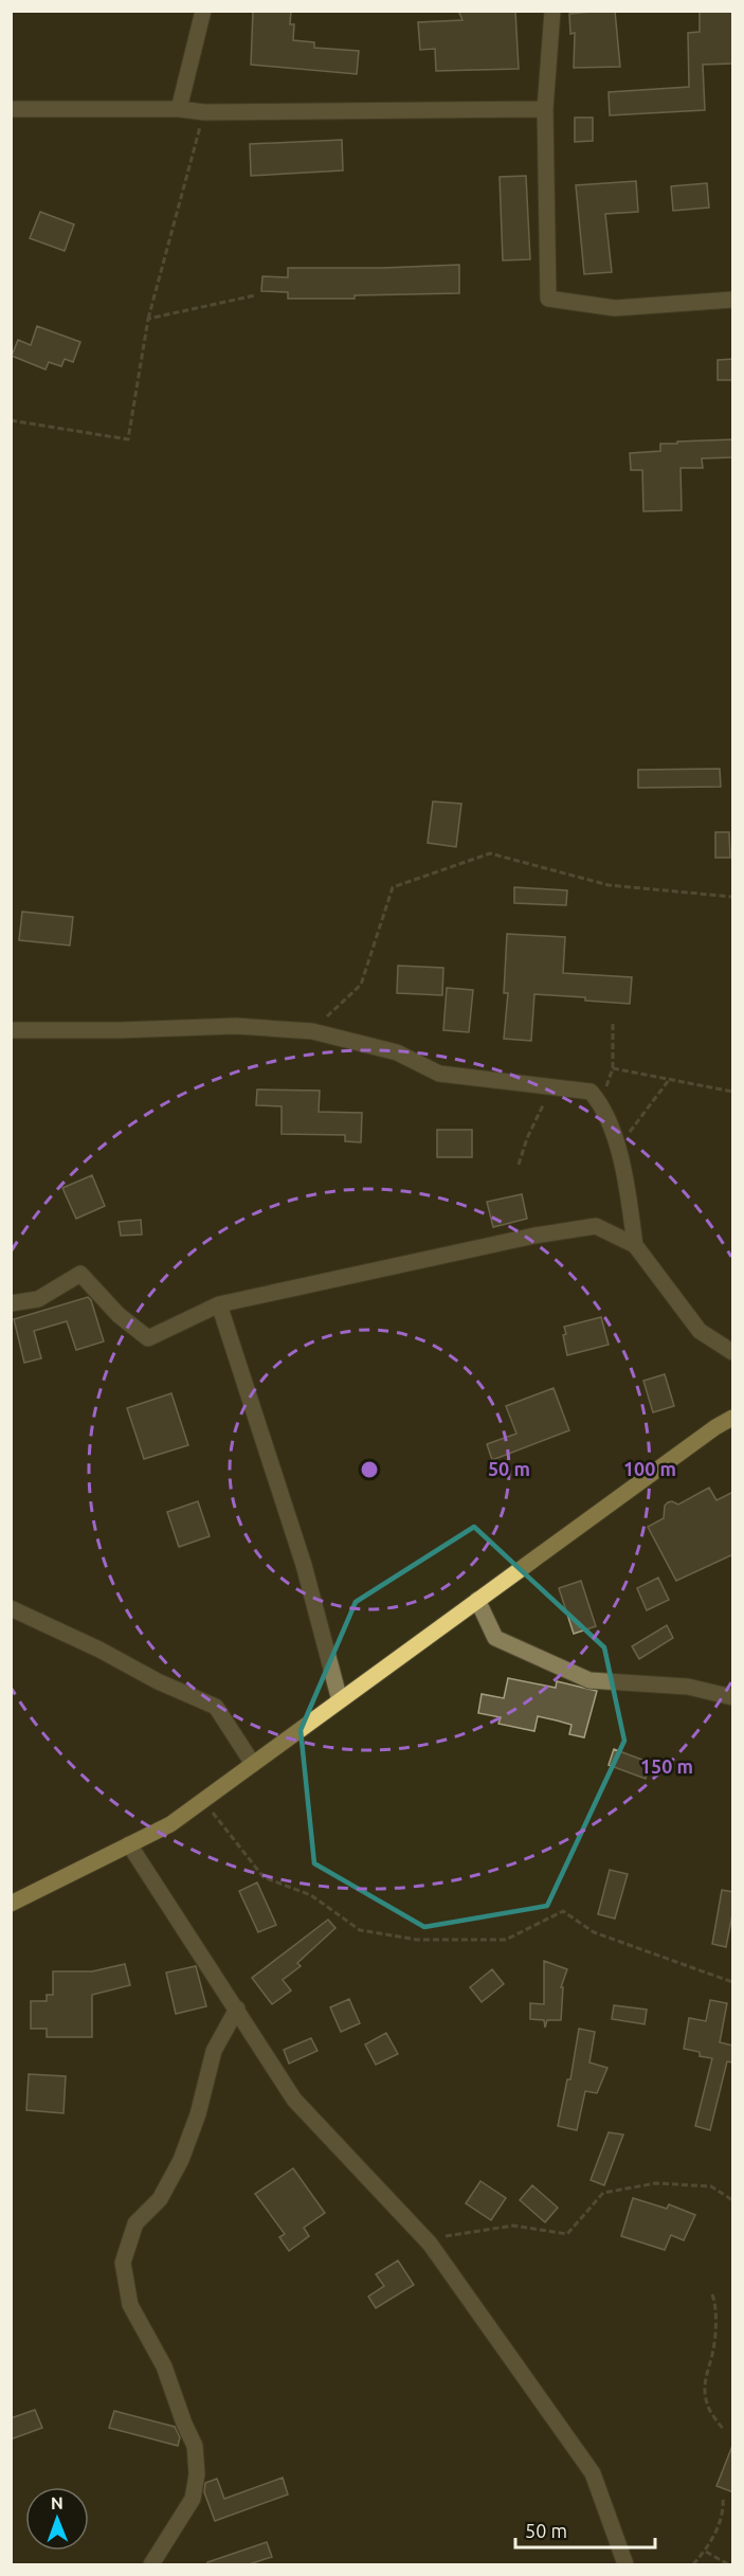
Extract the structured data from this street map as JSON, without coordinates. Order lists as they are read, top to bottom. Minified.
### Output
{"scale_bar":"50 m","north":"top","rings":["50 m","100 m","150 m"]}
